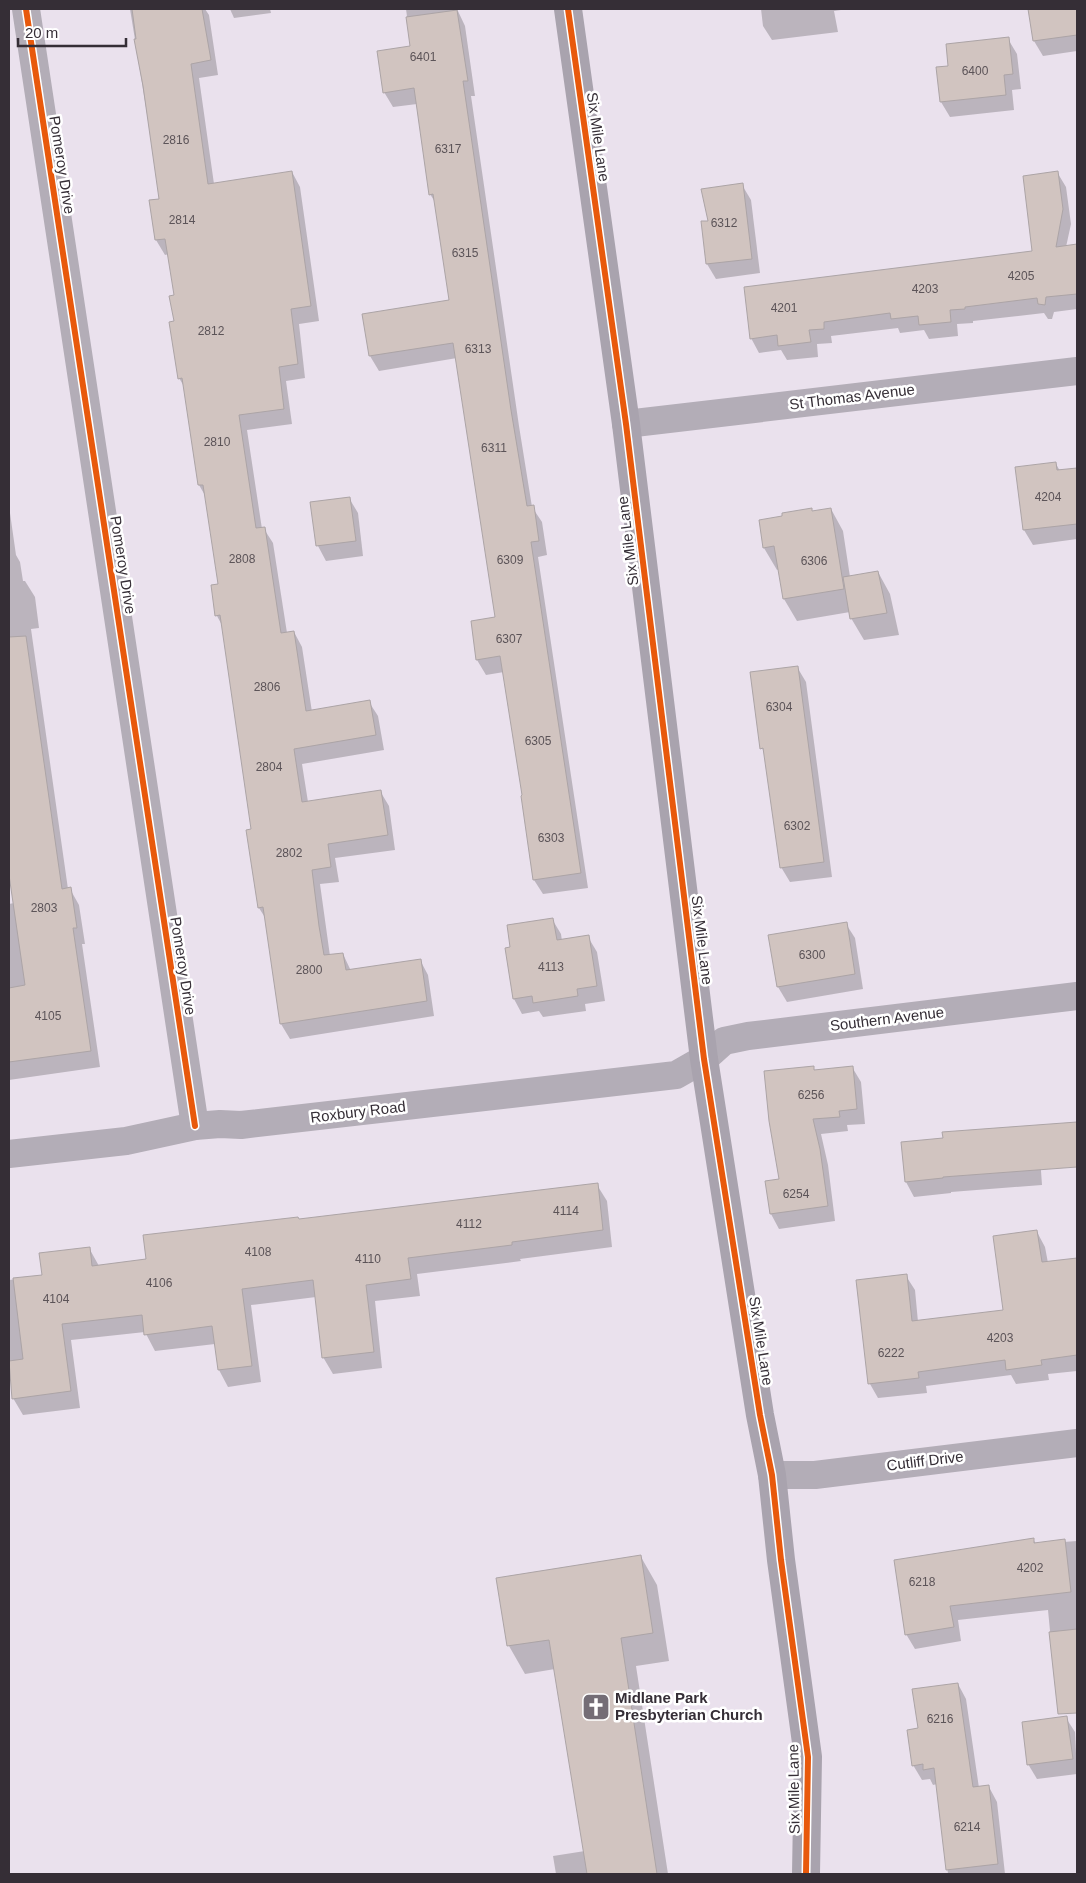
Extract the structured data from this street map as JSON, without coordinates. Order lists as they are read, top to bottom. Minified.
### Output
{"streets":{"street":["Six Mile Lane","Pomeroy Drive","St Thomas Avenue","Southern Avenue","Roxbury Road","Cutliff Drive"]},"crossings":[["Six Mile Lane","St Thomas Avenue"],["Six Mile Lane","Southern Avenue"],["Six Mile Lane","Roxbury Road"],["Six Mile Lane","Cutliff Drive"],["Pomeroy Drive","Roxbury Road"],["Southern Avenue","Roxbury Road"]],"places":{"church":["Midlane Park Presbyterian Church"]},"house_numbers":["6401","6400","2816","6317","2814","6312","6315","4205","4203","4201","2812","6313","2810","6311","4204","2808","6309","6306","6307","2806","6304","6305","2804","6302","6303","2802","2803","6300","4113","2800","4105","6256","6254","4114","4112","4108","4110","4106","4104","4203","6222","4202","6218","6216","6214"],"scale_bar":"20 m"}
